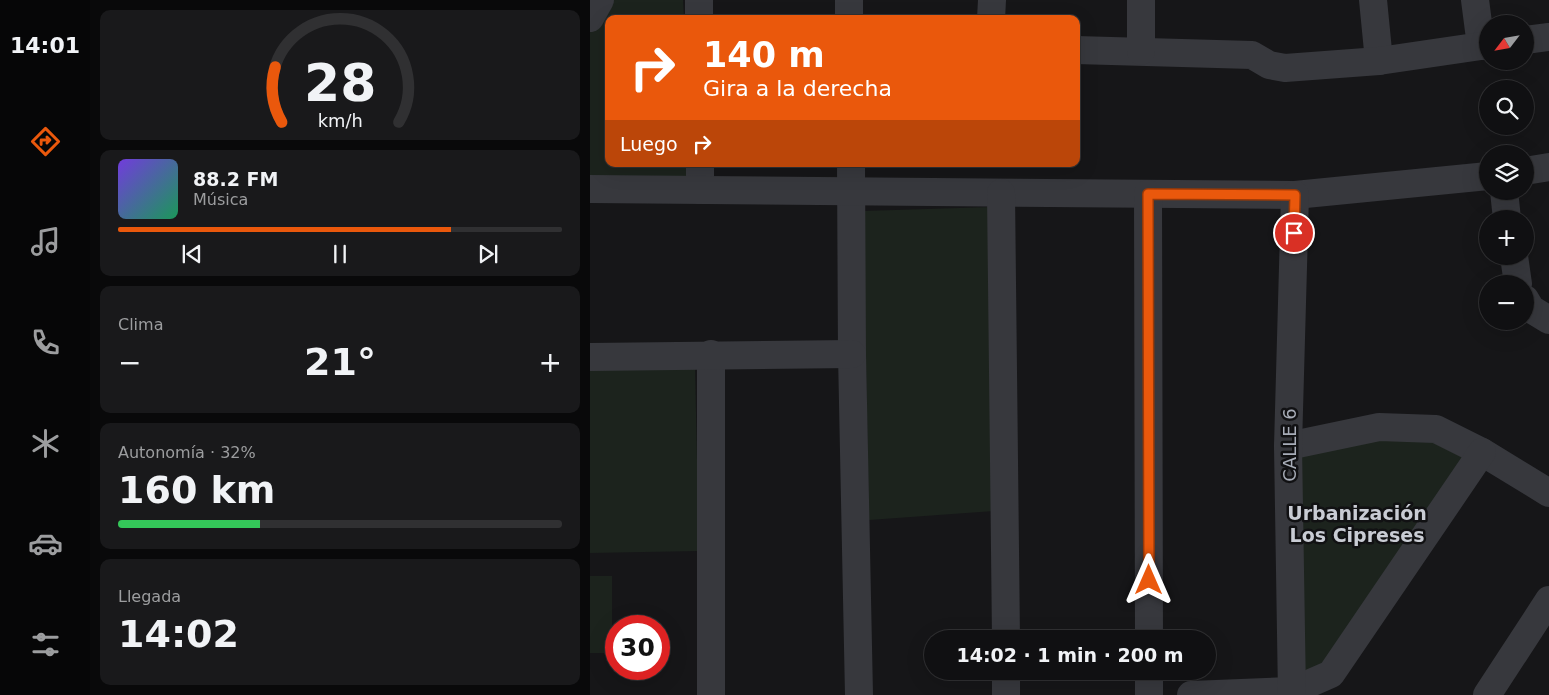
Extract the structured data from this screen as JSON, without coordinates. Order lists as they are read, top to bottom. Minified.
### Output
{"streets":{"street":["CALLE 6"]},"districts":["Urbanización Los Cipreses"],"north":"bottom left","page":{"tabs":"14:01","map_buttons":["+","−"],"turn":["140 m","Gira a la derecha"],"then":"Luego","song":["88.2 FM","Música"],"tile":["Clima",["Autonomía · 32%","160 km"],["Llegada","14:02"]],"heat":["−","21°","+"],"limit":"30","trip":"14:02 · 1 min · 200 m","gauge":["28","km/h"]}}
